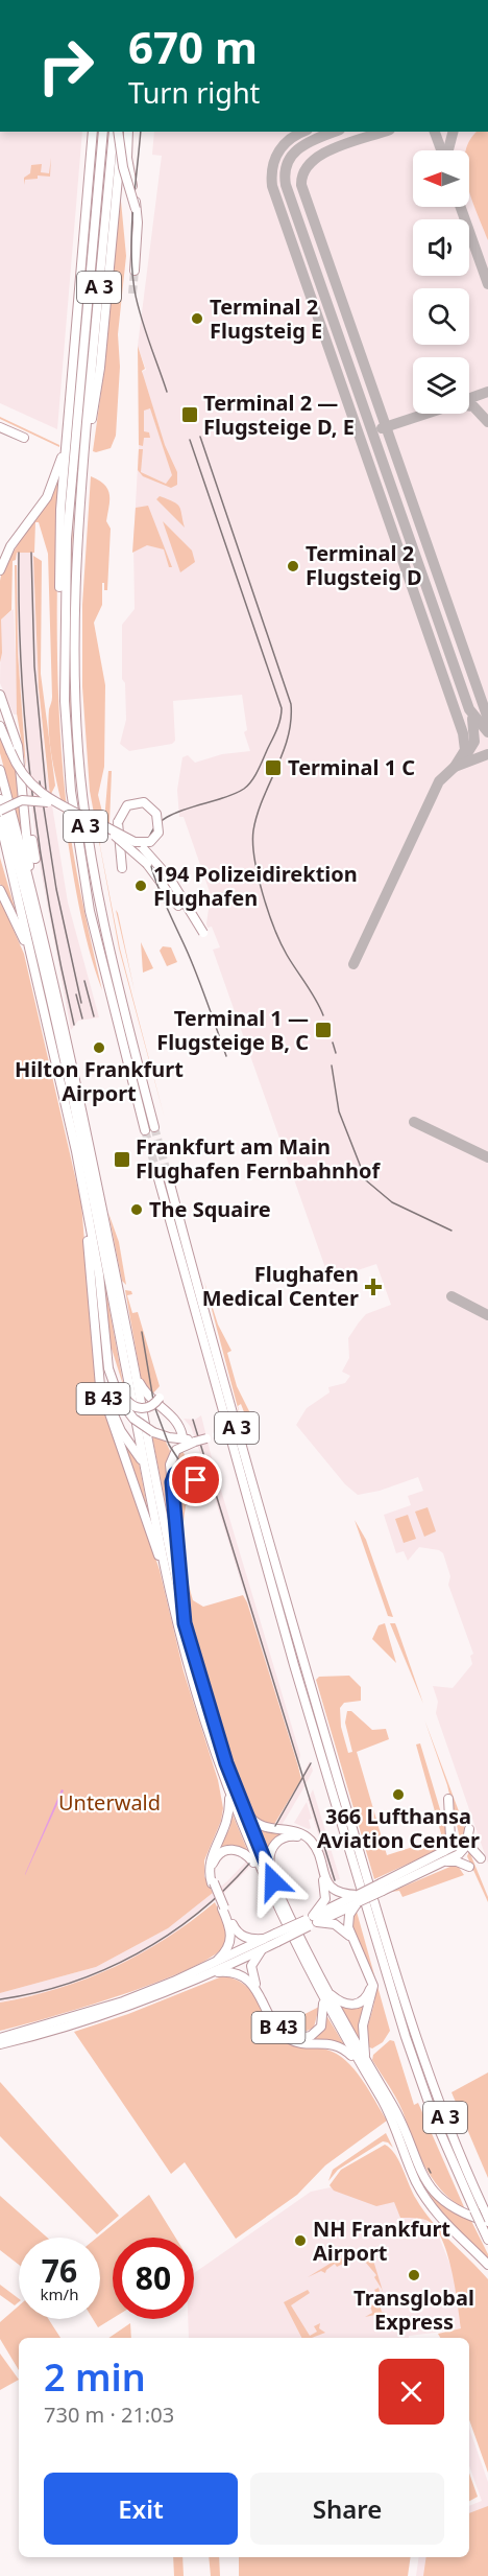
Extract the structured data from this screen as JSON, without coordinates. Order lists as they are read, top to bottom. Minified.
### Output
{"streets":{"highway":["A 3","B 43"]},"crossings":[["A 3","B 43"]],"parks":["Unterwald"],"places":{"other":["Terminal 2 Flugsteig E","Terminal 2 Flugsteig D","194 Polizeidirektion Flughafen","Hilton Frankfurt Airport","The Squaire","366 Lufthansa Aviation Center","NH Frankfurt Airport","Transglobal Express"],"transit":["Terminal 2 — Flugsteige D, E","Terminal 1 C","Terminal 1 — Flugsteige B, C","Frankfurt am Main Flughafen Fernbahnhof"],"health":["Flughafen Medical Center"]},"north":"left","page":{"turn":["670 m","Turn right"],"speed":"76 km/h","limit":"80","heading":["2 min","730 m · 21:03"],"buttons":["Exit","Share"]}}
